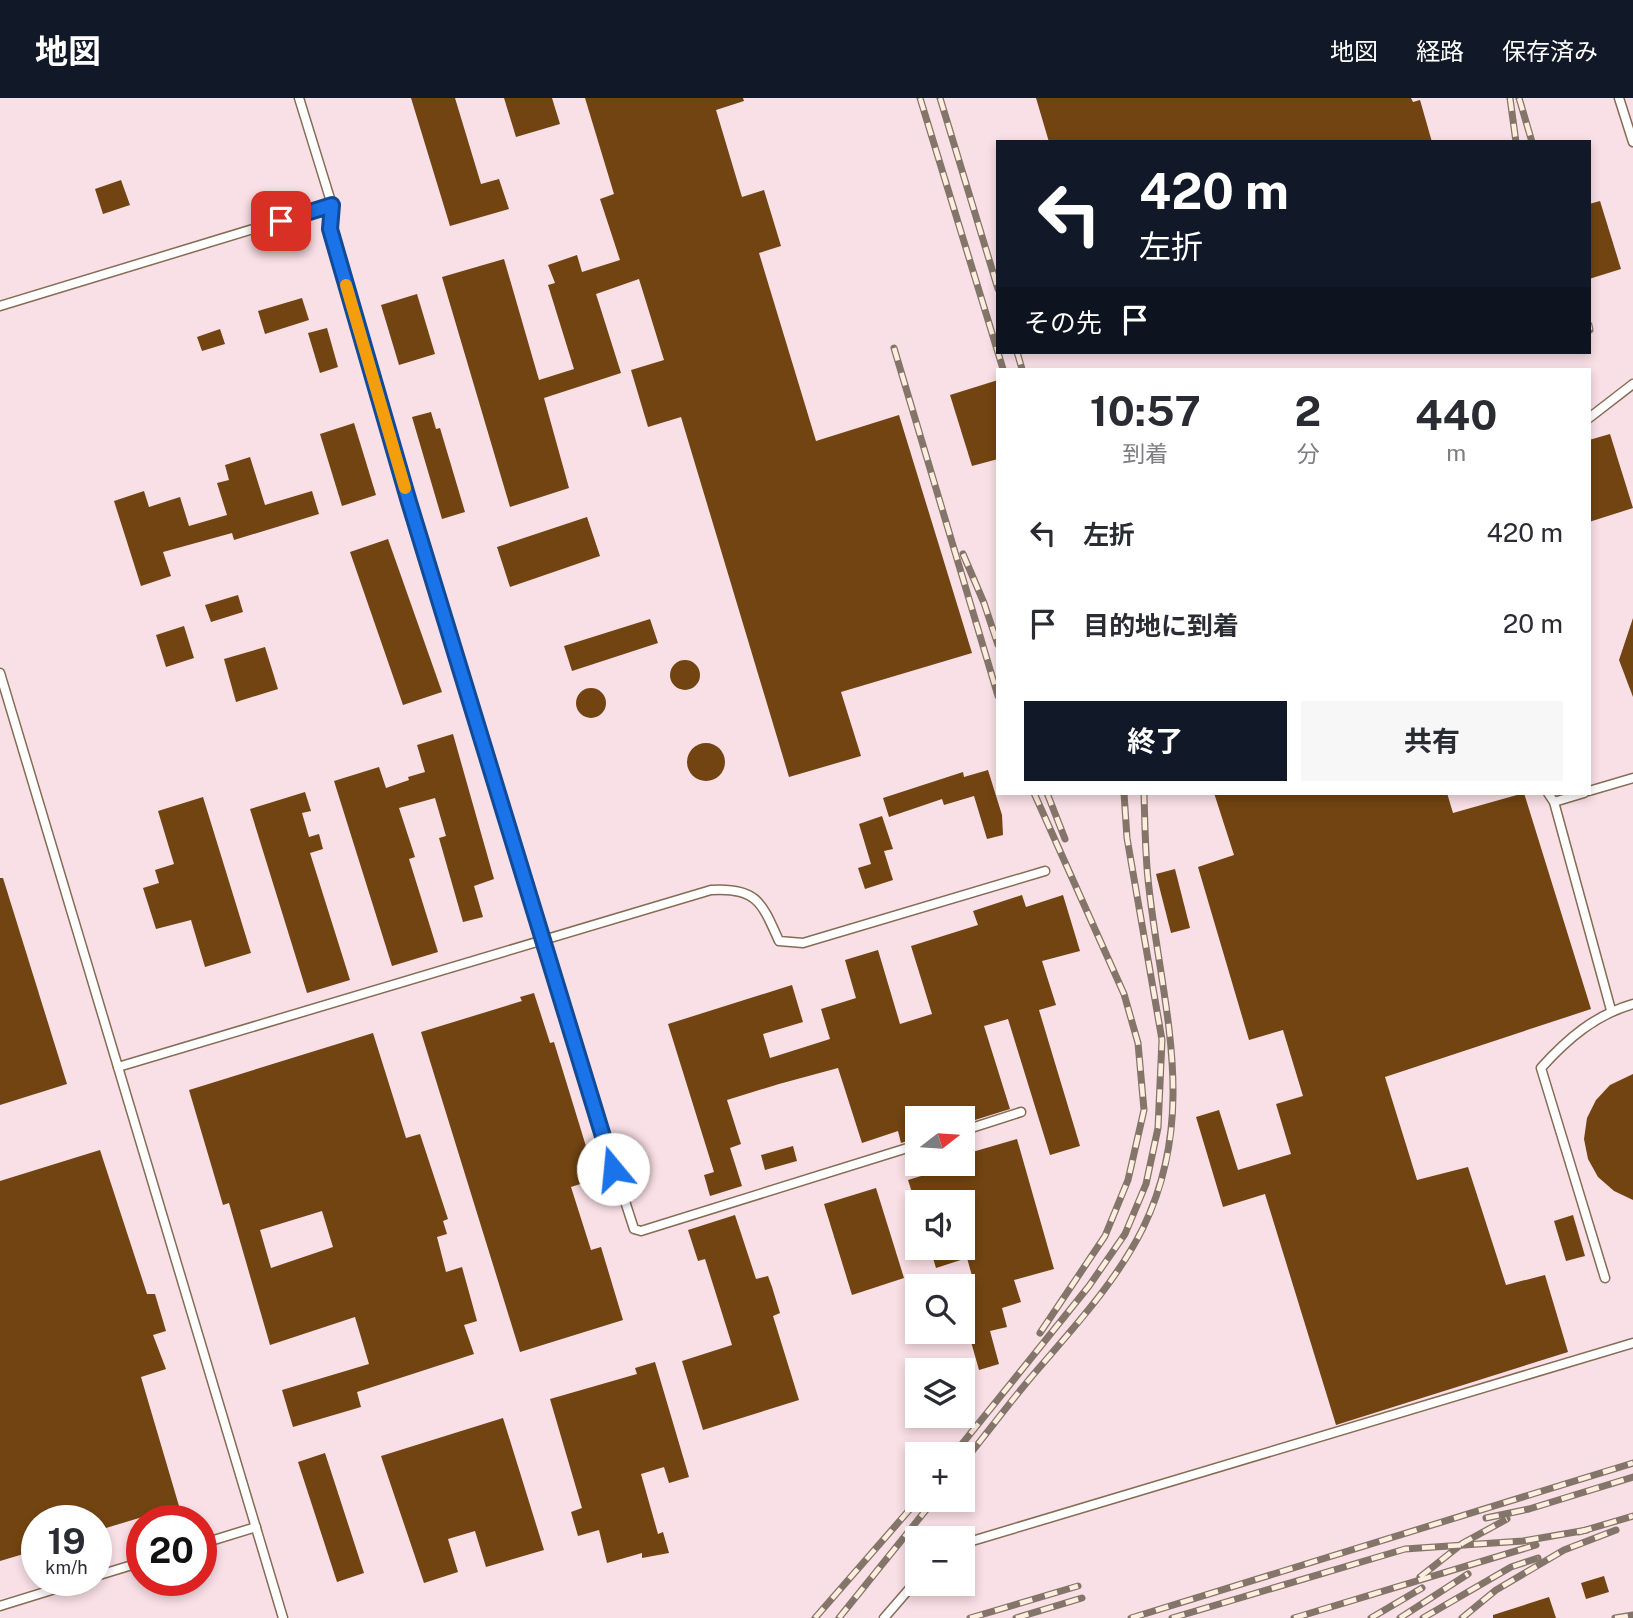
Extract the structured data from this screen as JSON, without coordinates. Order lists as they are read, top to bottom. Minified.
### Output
{"north":"right","page":{"header":"地図","nav":["地図","経路","保存済み"],"turn":["420 m","左折"],"then":"その先","eta":["10:57","到着","2","分","440","m"],"list":[{"name":"左折","value":"420 m"},{"name":"目的地に到着","value":"20 m"}],"buttons":["終了","共有"],"map_buttons":["+","−"],"speed":"19 km/h","limit":"20"}}
